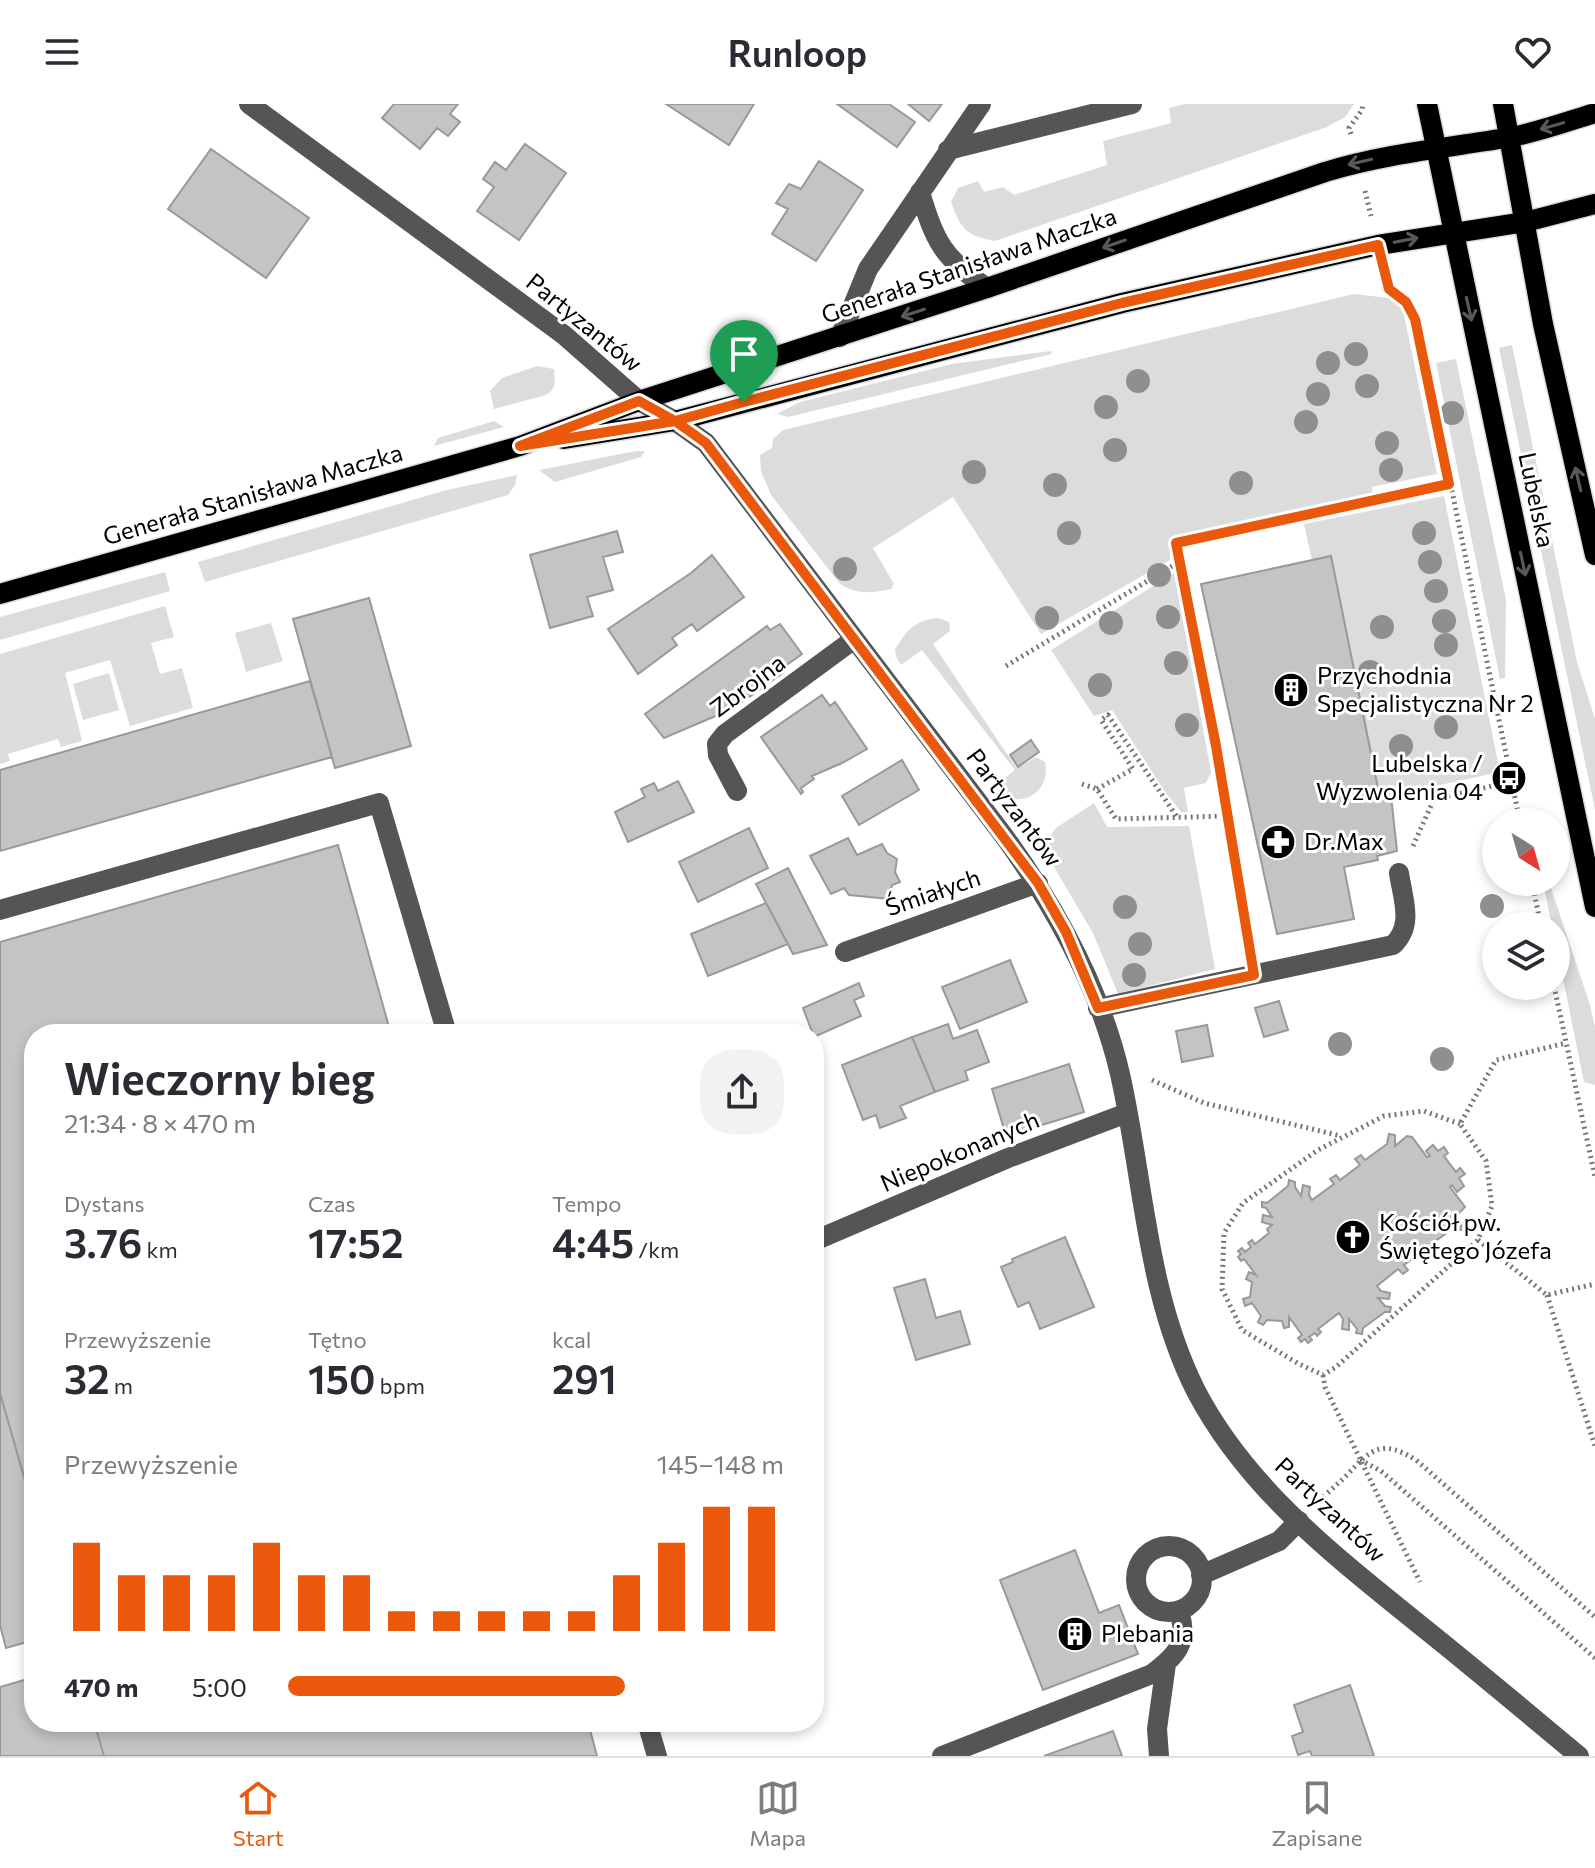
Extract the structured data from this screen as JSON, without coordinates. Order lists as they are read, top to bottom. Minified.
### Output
{"streets":{"main road":["Generała Stanisława Maczka","Lubelska"],"street":["Partyzantów","Zbrojna","Śmiałych","Niepokonanych"]},"crossings":[["Generała Stanisława Maczka","Partyzantów"],["Generała Stanisława Maczka","Lubelska"],["Partyzantów","Zbrojna"],["Partyzantów","Śmiałych"],["Partyzantów","Niepokonanych"]],"places":{"building":["Przychodnia Specjalistyczna Nr 2","Plebania"],"bus stop":["Lubelska / Wyzwolenia 04"],"pharmacy":["Dr.Max"],"church":["Kościół pw. Świętego Józefa"]},"north":"bottom right","page":{"header":"Runloop","heading":["Wieczorny bieg","21:34 · 8 × 470 m"],"stats":[["Dystans","3.76 km"],["Czas","17:52"],["Tempo","4:45 /km"],["Przewyższenie","32 m"],["Tętno","150 bpm"],["kcal","291"]],"chart":["Przewyższenie","145–148 m"],"list":[{"name":"470 m","note":"5:00"}],"tabs":["Start","Mapa","Zapisane"]}}
